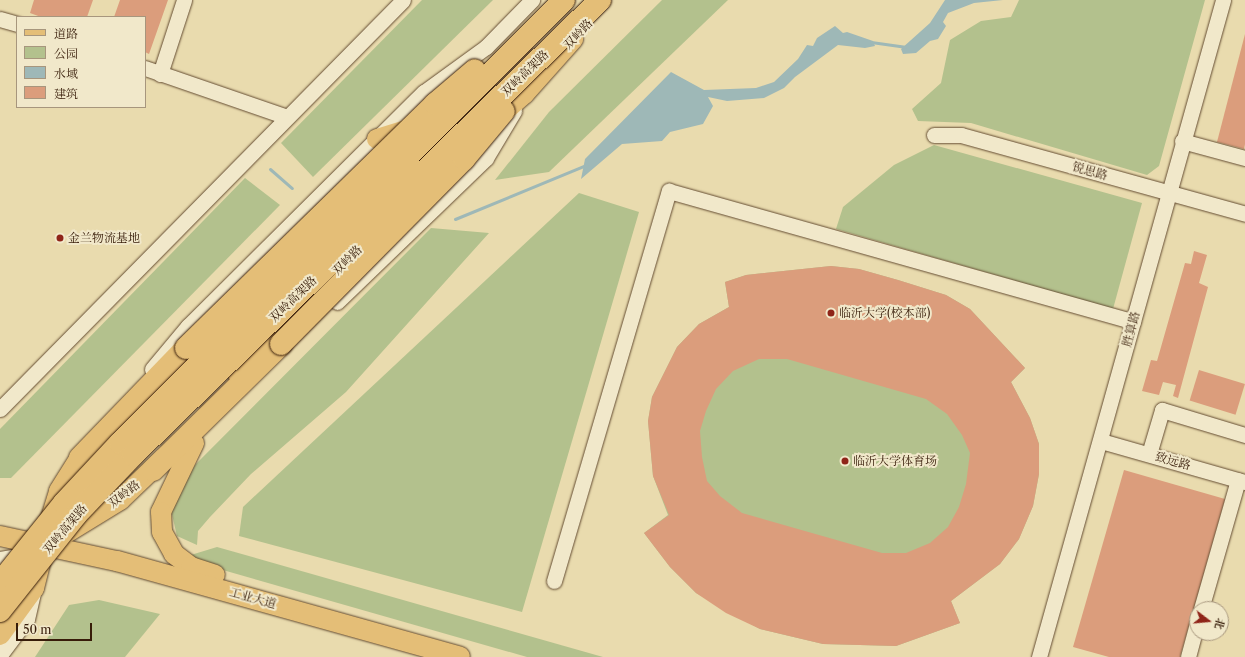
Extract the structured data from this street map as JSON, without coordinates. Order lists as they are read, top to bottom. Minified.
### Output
{"streets":{"highway":["双岭高架路"],"main road":["双岭路","工业大道"],"street":["锐思路","胜算路","致远路"]},"crossings":[["双岭路","工业大道"],["锐思路","胜算路"],["胜算路","致远路"]],"places":["金兰物流基地","临沂大学(校本部)","临沂大学体育场"],"legend":["道路","公园","水域","建筑"],"scale_bar":"50 m","north":"right"}
